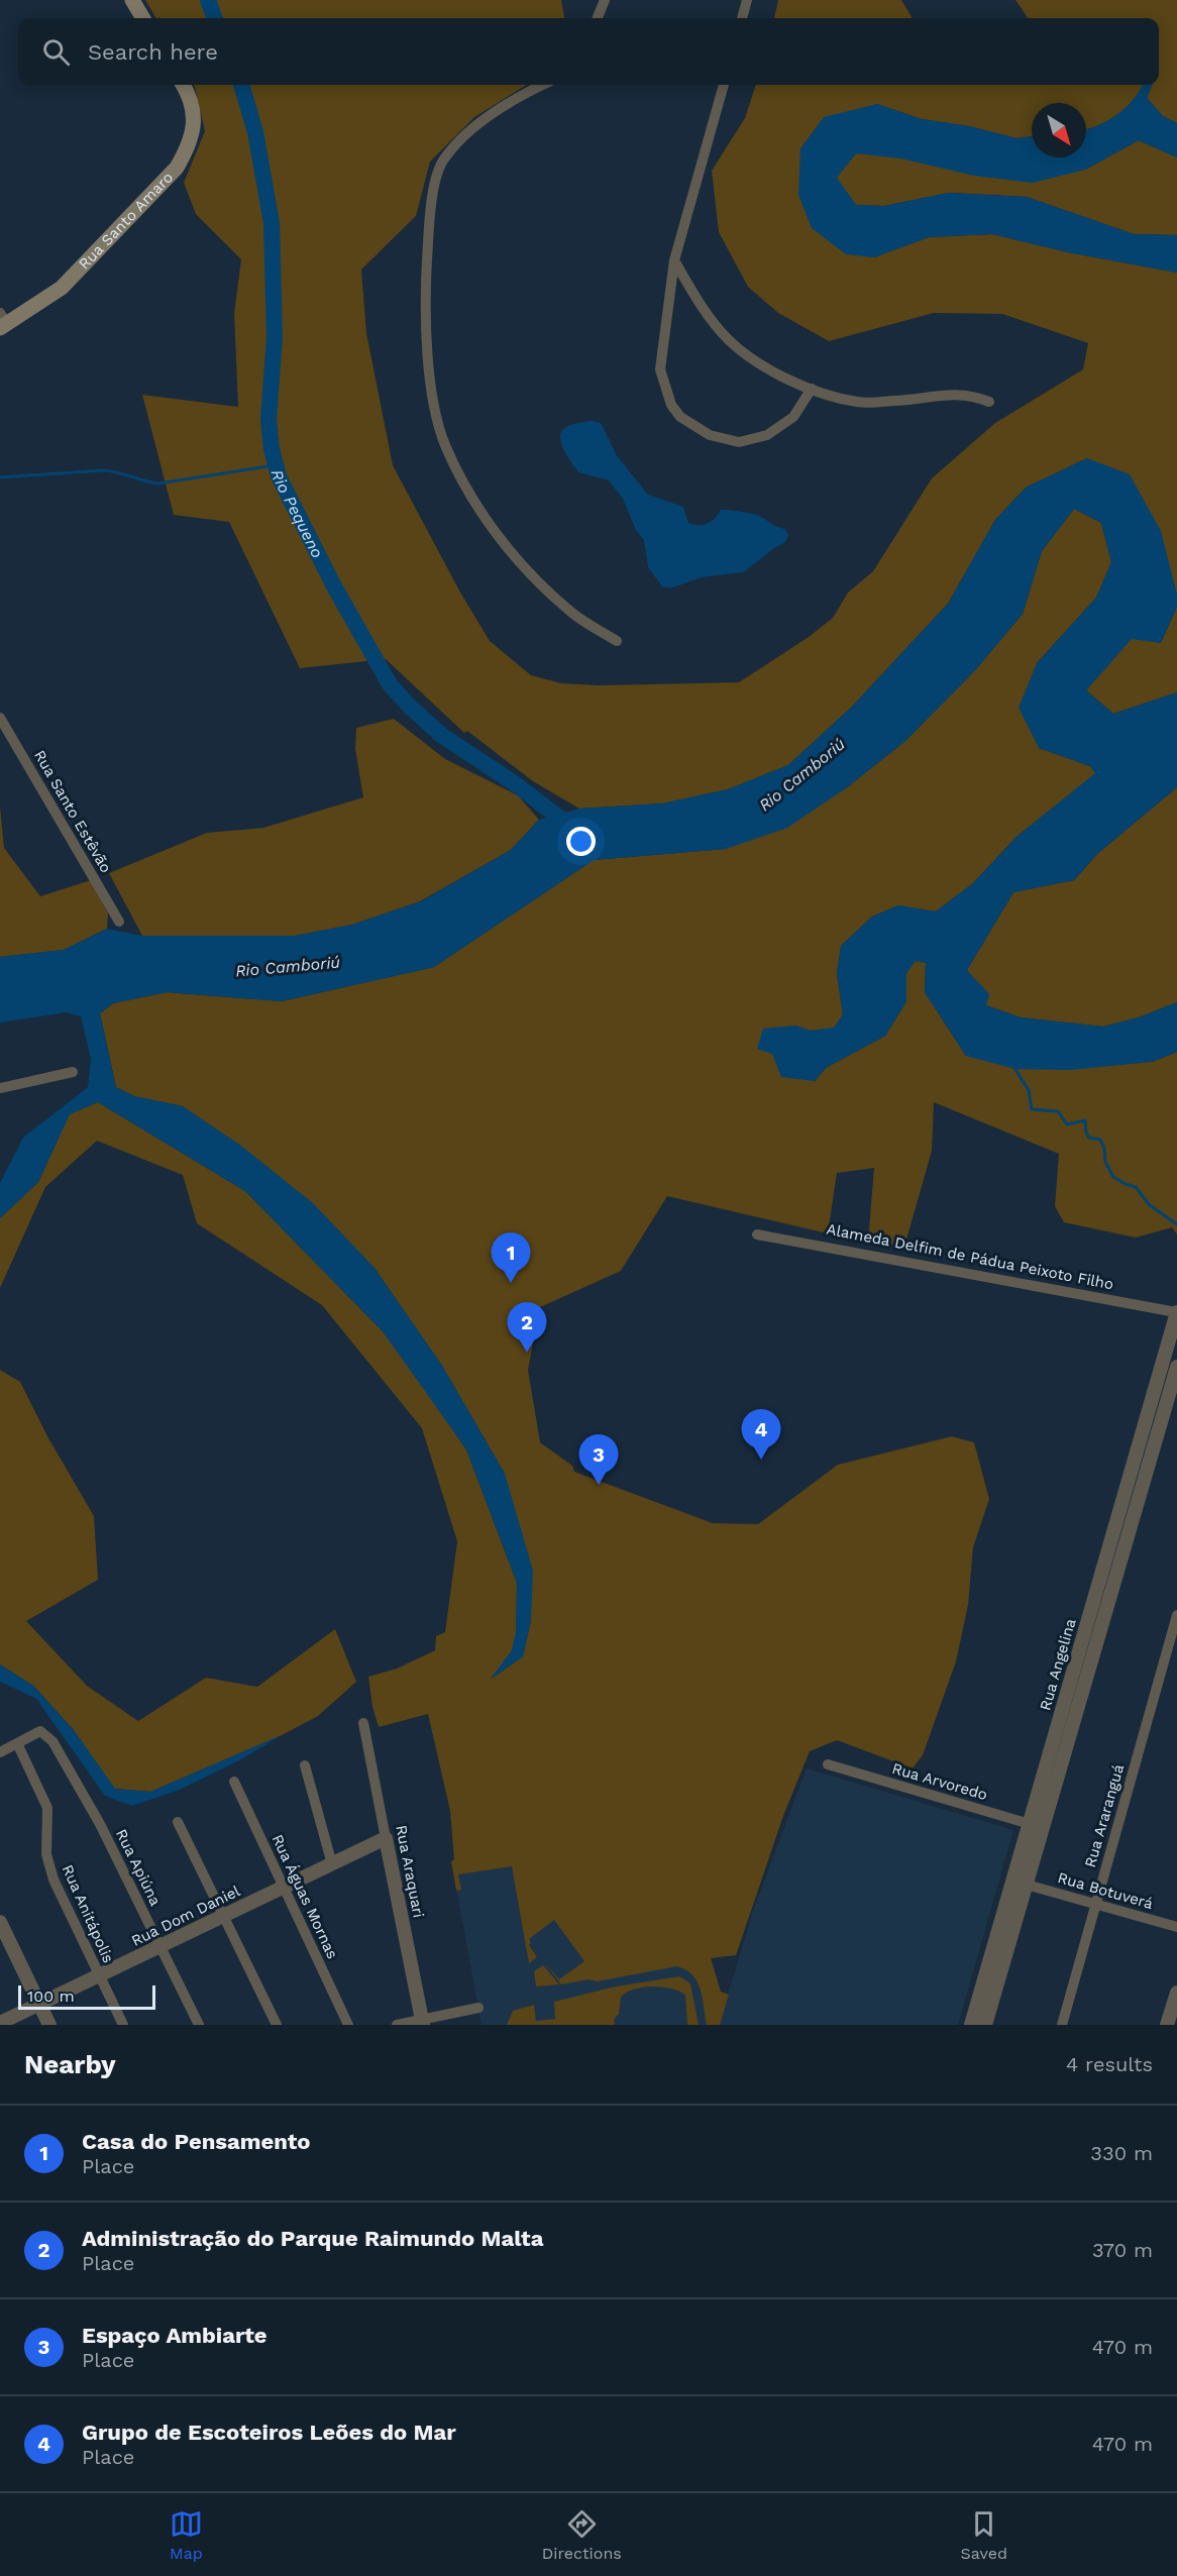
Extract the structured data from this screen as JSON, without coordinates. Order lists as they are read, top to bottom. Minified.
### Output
{"streets":{"main road":["Rua Santo Amaro"],"street":["Rua Santo Estêvão","Alameda Delfim de Pádua Peixoto Filho","Rua Angelina","Rua Arvoredo","Rua Araranguá","Rua Apiúna","Rua Araquari","Rua Botuverá","Rua Águas Mornas","Rua Anitápolis","Rua Dom Daniel"]},"crossings":[["Alameda Delfim de Pádua Peixoto Filho","Rua Angelina"],["Rua Angelina","Rua Arvoredo"],["Rua Angelina","Rua Botuverá"],["Rua Araranguá","Rua Botuverá"],["Rua Apiúna","Rua Anitápolis"],["Rua Apiúna","Rua Dom Daniel"],["Rua Araquari","Rua Dom Daniel"],["Rua Águas Mornas","Rua Dom Daniel"],["Rua Anitápolis","Rua Dom Daniel"]],"water":["Rio Pequeno","Rio Camboriú"],"scale_bar":"100 m","north":"bottom right","page":{"search":"Search here","pins":["1","2","4","3"],"scale":"100 m","heading":["Nearby","4 results"],"list":[{"mark":"1","name":"Casa do Pensamento","note":"Place","value":"330 m"},{"mark":"2","name":"Administração do Parque Raimundo Malta","note":"Place","value":"370 m"},{"mark":"3","name":"Espaço Ambiarte","note":"Place","value":"470 m"},{"mark":"4","name":"Grupo de Escoteiros Leões do Mar","note":"Place","value":"470 m"}],"nav":["Map","Directions","Saved"]}}
